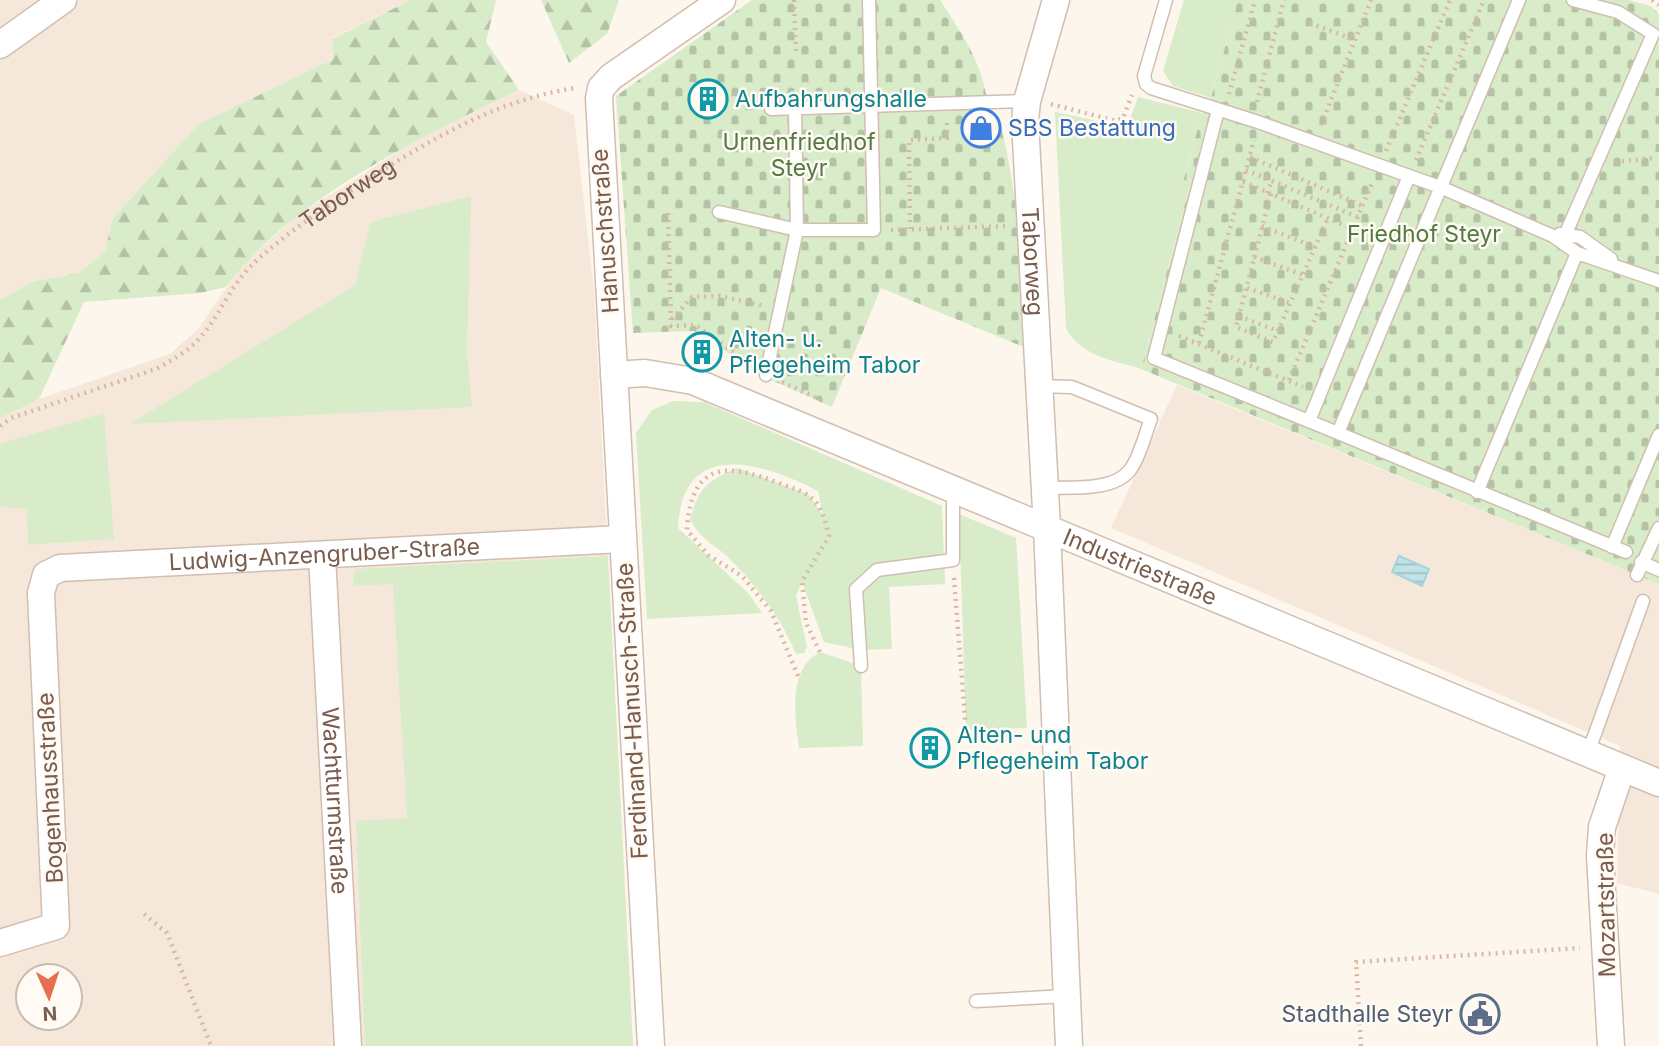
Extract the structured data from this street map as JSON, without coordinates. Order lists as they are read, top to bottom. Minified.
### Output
{"streets":{"street":["Taborweg","Hanuschstraße","Ludwig-Anzengruber-Straße","Industriestraße","Ferdinand-Hanusch-Straße","Bogenhausstraße","Wachtturmstraße","Mozartstraße"]},"crossings":[["Taborweg","Hanuschstraße"],["Taborweg","Industriestraße"],["Hanuschstraße","Industriestraße"],["Hanuschstraße","Ferdinand-Hanusch-Straße"],["Ludwig-Anzengruber-Straße","Ferdinand-Hanusch-Straße"],["Ludwig-Anzengruber-Straße","Bogenhausstraße"],["Ludwig-Anzengruber-Straße","Wachtturmstraße"],["Industriestraße","Ferdinand-Hanusch-Straße"],["Industriestraße","Mozartstraße"]],"parks":["Urnenfriedhof Steyr","Friedhof Steyr"],"places":{"building":["Aufbahrungshalle","Alten- u. Pflegeheim Tabor","Alten- und Pflegeheim Tabor"],"shop":["SBS Bestattung"],"public building":["Stadthalle Steyr"]},"north":"bottom"}
